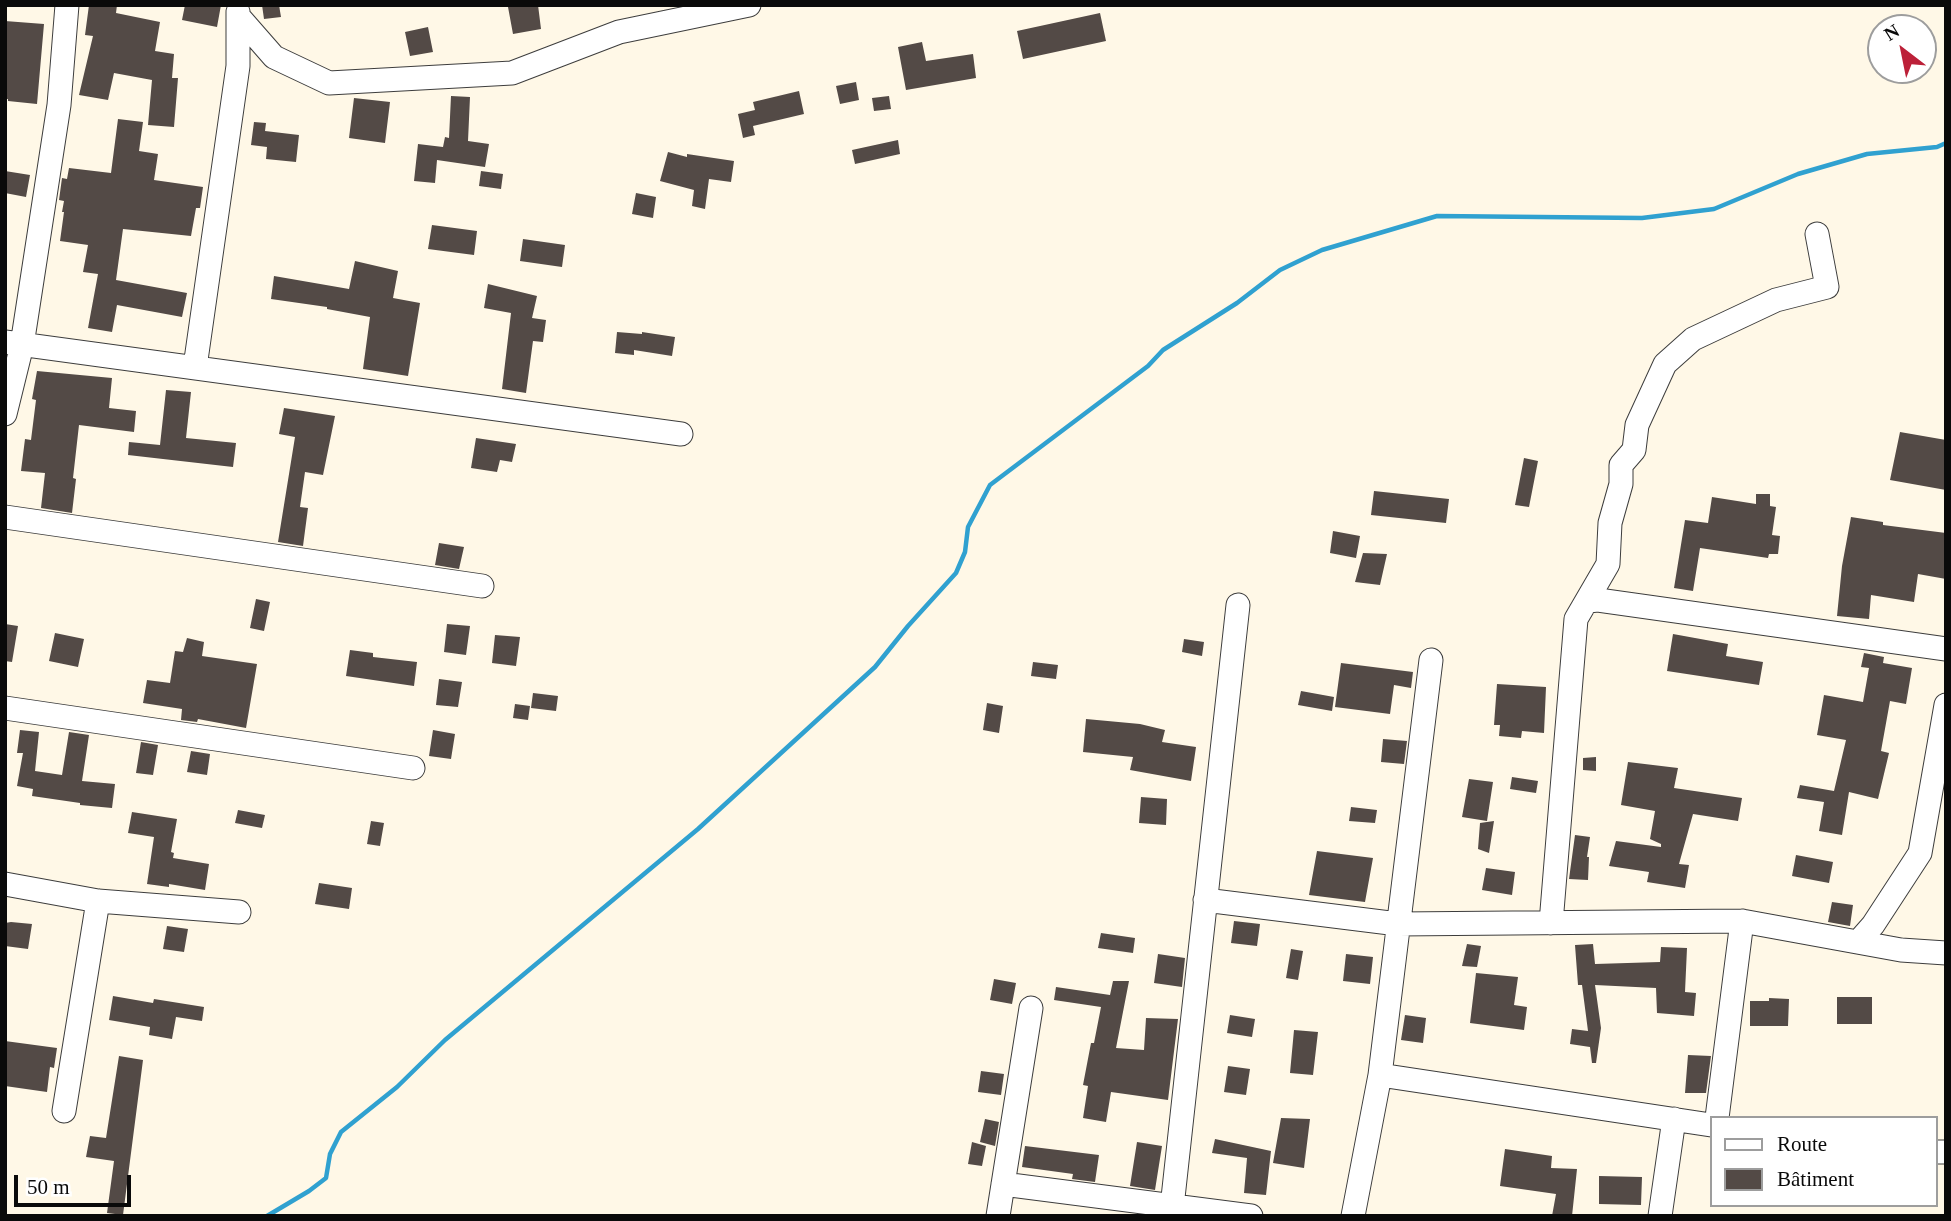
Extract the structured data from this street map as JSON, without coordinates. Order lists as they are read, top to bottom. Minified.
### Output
{"legend":["Route","Bâtiment"],"scale_bar":"50 m","north":"top left"}
